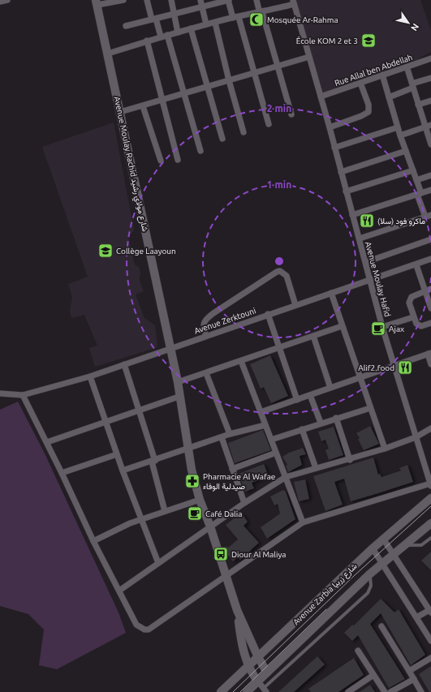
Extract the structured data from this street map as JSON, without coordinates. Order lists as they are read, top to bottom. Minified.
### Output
{"streets":{"street":["Rue Allal ben Abdellah","Avenue Moulay Rachid شارع مولاي رشيد","Avenue Moulay Hafid","Avenue Zerktouni","Avenue Zarbia شارع زربيا"]},"crossings":[["Rue Allal ben Abdellah","Avenue Moulay Hafid"],["Avenue Moulay Rachid شارع مولاي رشيد","Avenue Zerktouni"],["Avenue Moulay Rachid شارع مولاي رشيد","Avenue Zarbia شارع زربيا"],["Avenue Moulay Hafid","Avenue Zerktouni"]],"places":{"mosque":["Mosquée Ar-Rahma"],"school or university":["École KOM 2 et 3","Collège Laayoun"],"restaurant":["ماكرو فود (سلا)","Alif2.food"],"cafe":["Ajax","Café Dalia"],"pharmacy":["Pharmacie Al Wafae صيدلية الوفاء"],"bus stop":["Diour Al Maliya"]},"north":"bottom right","rings":["2 min","1 min"]}
